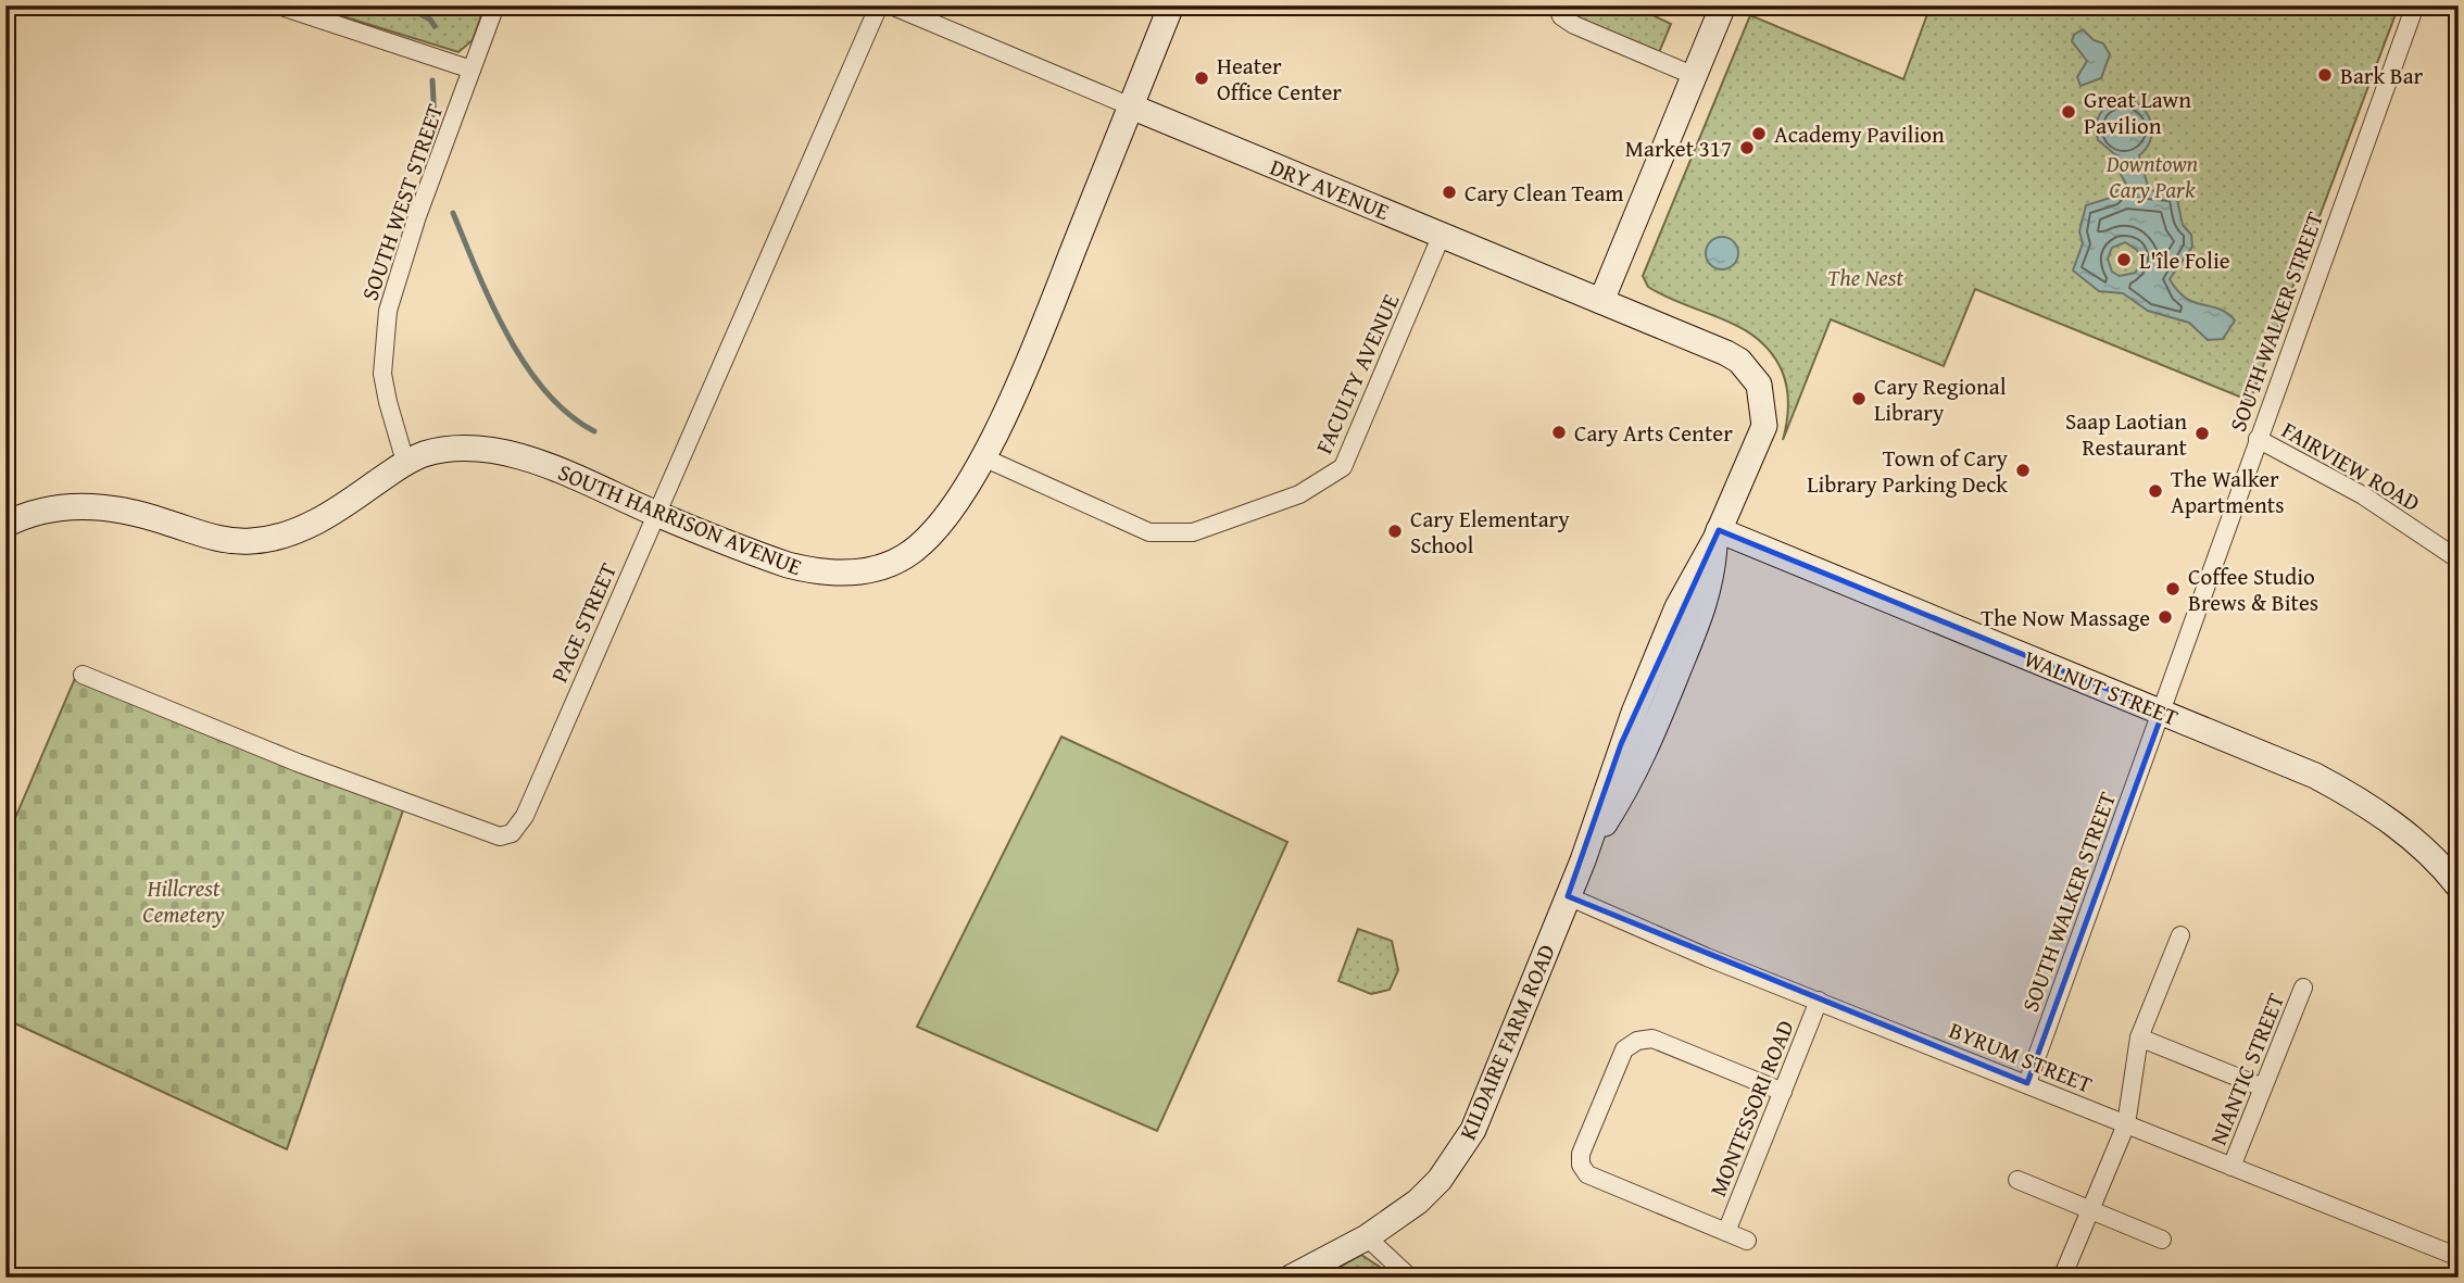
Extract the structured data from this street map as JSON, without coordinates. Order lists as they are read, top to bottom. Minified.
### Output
{"streets":{"main road":["DRY AVENUE","SOUTH HARRISON AVENUE","WALNUT STREET","KILDAIRE FARM ROAD"],"street":["SOUTH WEST STREET","SOUTH WALKER STREET","FACULTY AVENUE","FAIRVIEW ROAD","PAGE STREET","BYRUM STREET","NIANTIC STREET","MONTESSORI ROAD"]},"crossings":[["DRY AVENUE","FACULTY AVENUE"],["DRY AVENUE","SOUTH HARRISON AVENUE"],["DRY AVENUE","KILDAIRE FARM ROAD"],["SOUTH WEST STREET","SOUTH HARRISON AVENUE"],["SOUTH WALKER STREET","FAIRVIEW ROAD"],["SOUTH WALKER STREET","WALNUT STREET"],["SOUTH WALKER STREET","BYRUM STREET"],["FACULTY AVENUE","SOUTH HARRISON AVENUE"],["SOUTH HARRISON AVENUE","PAGE STREET"],["WALNUT STREET","KILDAIRE FARM ROAD"],["KILDAIRE FARM ROAD","BYRUM STREET"],["BYRUM STREET","NIANTIC STREET"],["BYRUM STREET","MONTESSORI ROAD"]],"parks":["Downtown Cary Park","The Nest","Hillcrest Cemetery"],"places":["Bark Bar","Heater Office Center","Great Lawn Pavilion","Academy Pavilion","Market 317","Cary Clean Team","L'île Folie","Cary Regional Library","Cary Arts Center","Saap Laotian Restaurant","Town of Cary Library Parking Deck","The Walker Apartments","Cary Elementary School","Coffee Studio Brews & Bites","The Now Massage"]}
